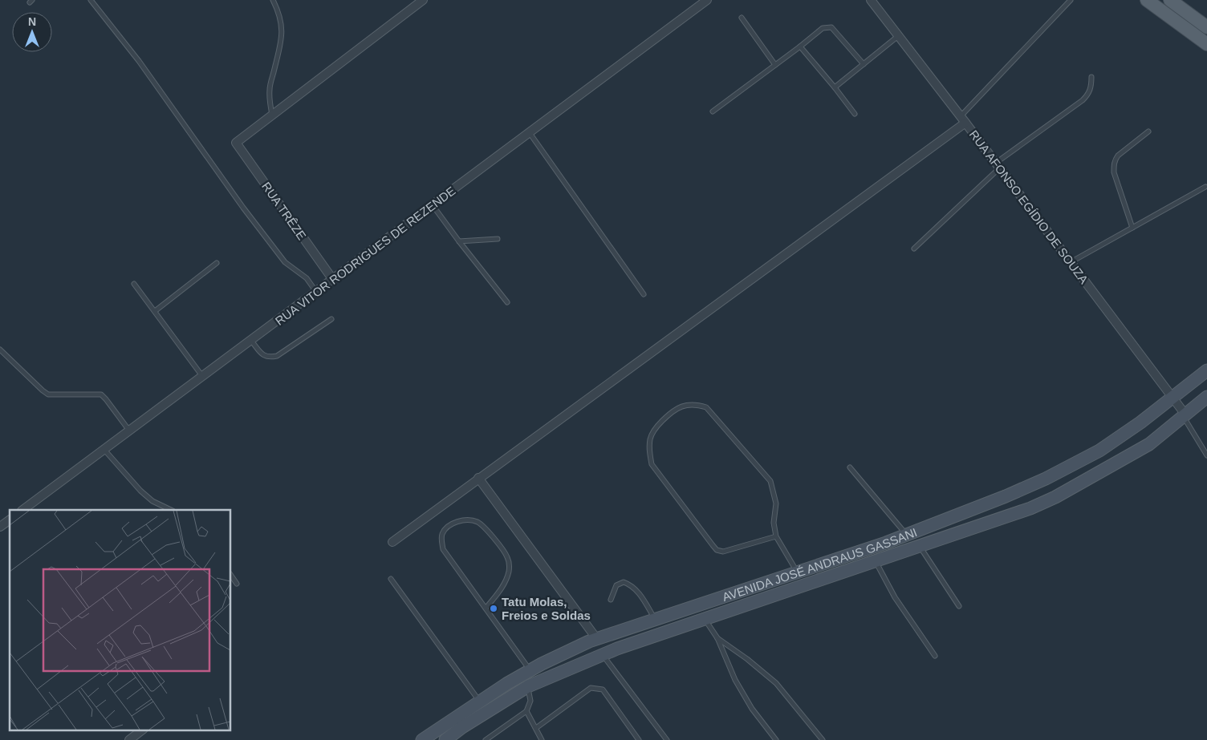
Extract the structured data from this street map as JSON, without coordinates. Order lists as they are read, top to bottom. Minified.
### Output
{"streets":{"main road":["AVENIDA JOSÉ ANDRAUS GASSANI"],"street":["RUA AFONSO EGÍDIO DE SOUZA","RUA TRÊZE","RUA VITOR RODRIGUES DE REZENDE"]},"crossings":[["RUA AFONSO EGÍDIO DE SOUZA","AVENIDA JOSÉ ANDRAUS GASSANI"],["RUA TRÊZE","RUA VITOR RODRIGUES DE REZENDE"]],"places":["Tatu Molas, Freios e Soldas"],"north":"top"}
